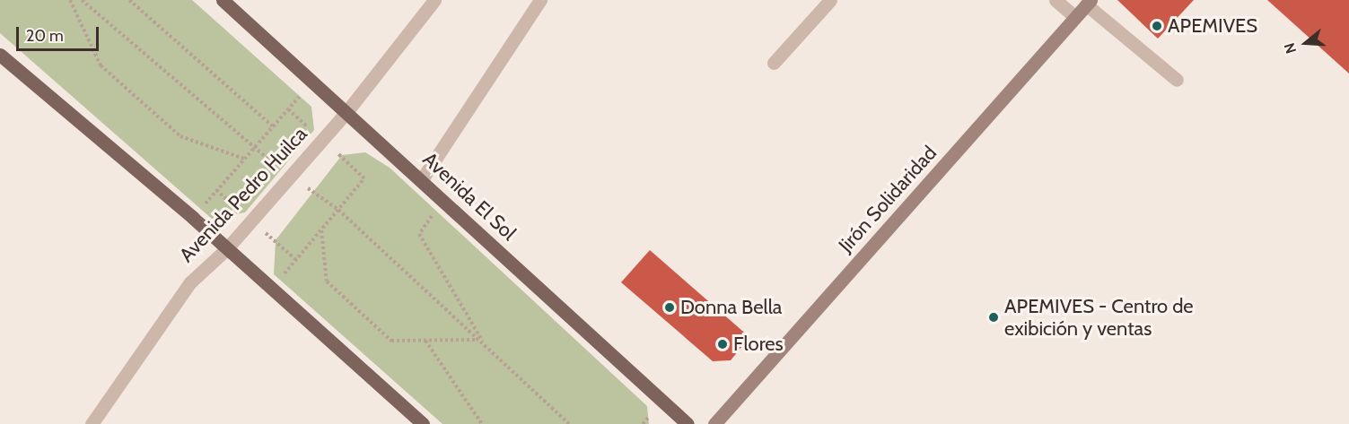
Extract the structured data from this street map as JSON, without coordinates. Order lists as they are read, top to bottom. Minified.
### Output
{"streets":{"main road":["Avenida El Sol"],"street":["Avenida Pedro Huilca","Jirón Solidaridad"]},"crossings":[["Avenida Pedro Huilca","Avenida El Sol"]],"places":["APEMIVES","Donna Bella","APEMIVES - Centro de exibición y ventas","Flores"],"scale_bar":"20 m","north":"left"}
